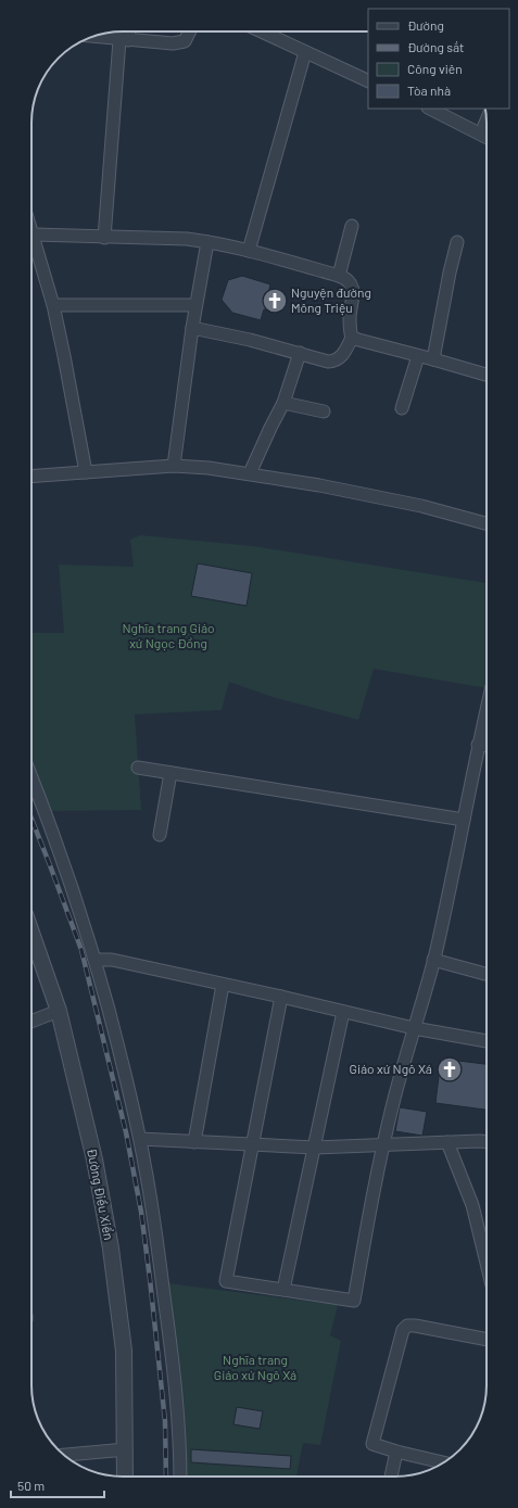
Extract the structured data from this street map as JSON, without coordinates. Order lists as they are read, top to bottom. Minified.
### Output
{"streets":{"street":["Đường Điều Xiển"]},"parks":["Nghĩa trang Giáo xứ Ngọc Đồng","Nghĩa trang Giáo xứ Ngô Xá"],"places":{"church":["Nguyện đường Mông Triệu","Giáo xứ Ngô Xá"]},"legend":["Đường","Đường sắt","Công viên","Tòa nhà"],"scale_bar":"50 m"}
